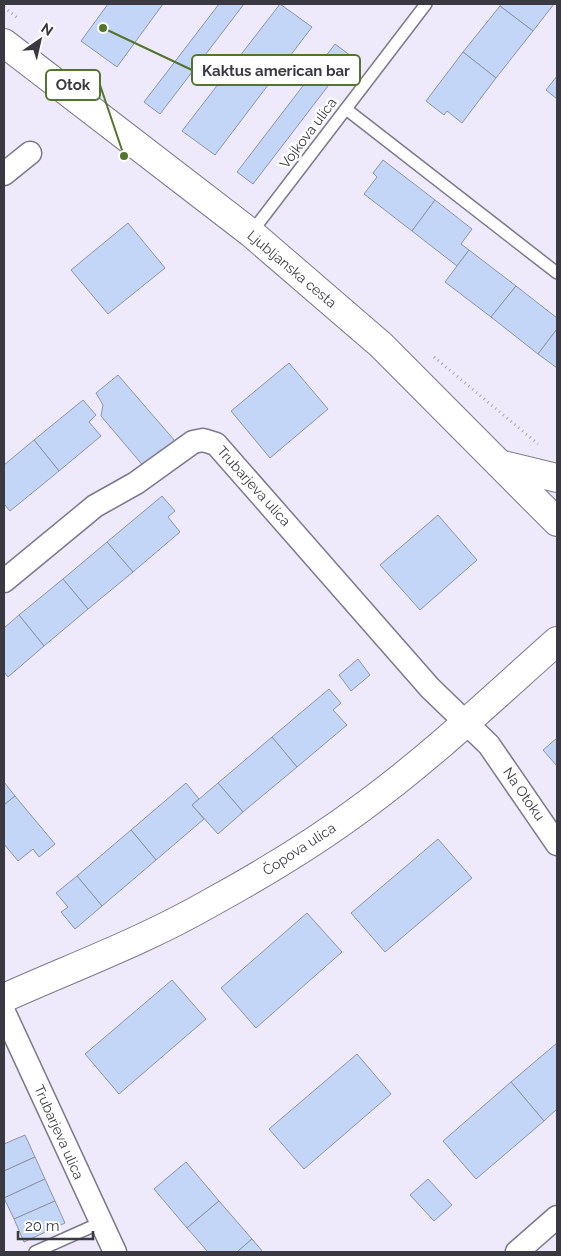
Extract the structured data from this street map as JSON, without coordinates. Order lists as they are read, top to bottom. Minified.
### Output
{"streets":{"street":["Ljubljanska cesta","Trubarjeva ulica","Na Otoku","Čopova ulica"],"lane":["Vojkova ulica"]},"crossings":[["Vojkova ulica","Ljubljanska cesta"],["Trubarjeva ulica","Na Otoku"],["Trubarjeva ulica","Čopova ulica"]],"places":["Kaktus american bar","Otok"],"scale_bar":"20 m","north":"top right"}
